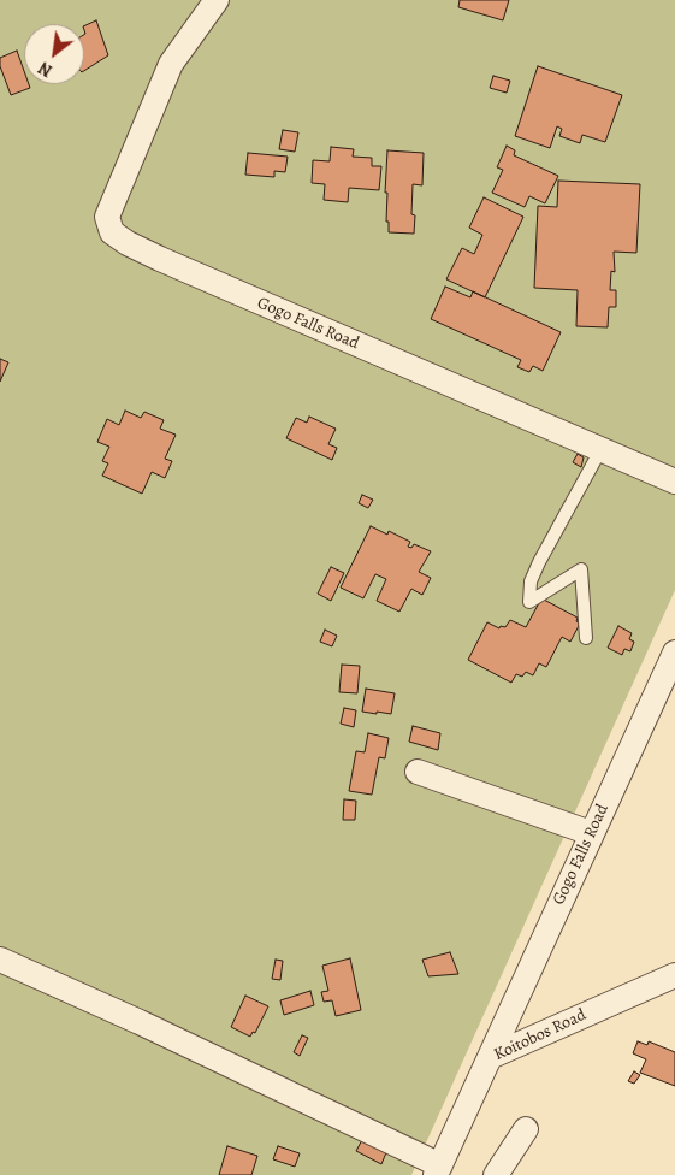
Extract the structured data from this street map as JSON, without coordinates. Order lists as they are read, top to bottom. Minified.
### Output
{"streets":{"street":["Gogo Falls Road","Koitobos Road"]},"crossings":[["Gogo Falls Road","Koitobos Road"]],"north":"bottom left"}
